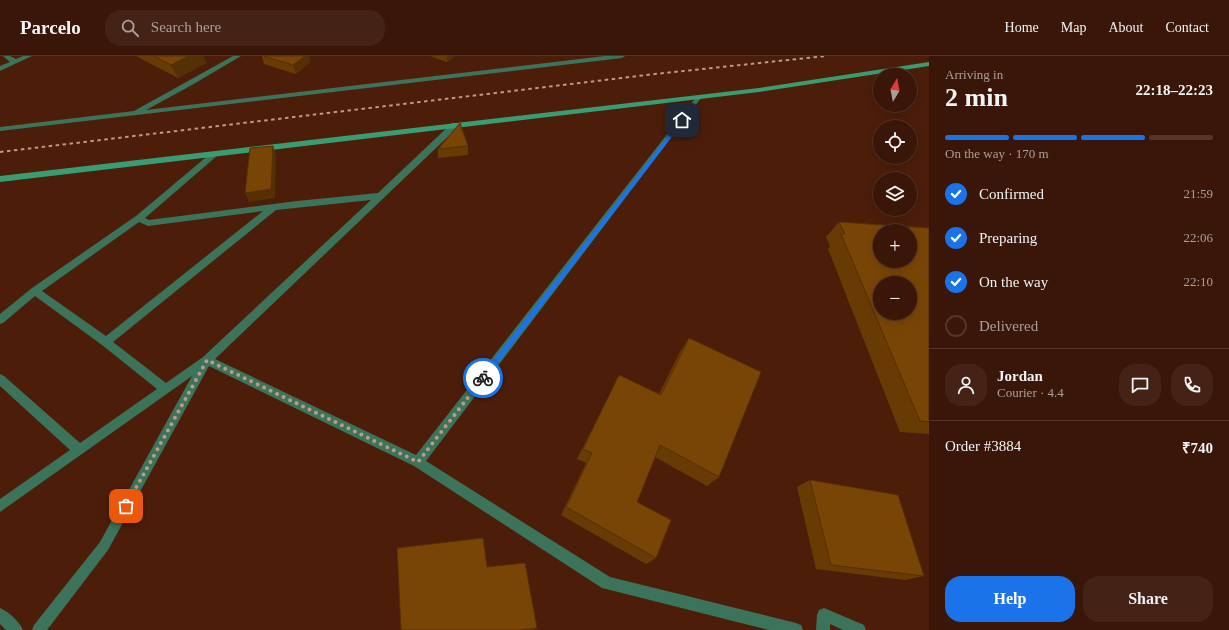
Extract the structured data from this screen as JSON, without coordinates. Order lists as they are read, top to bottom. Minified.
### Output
{"north":"top","page":{"header":"Parcelo","search":"Search here","nav":["Home","Map","About","Contact"],"heading":["2 min","Arriving in","22:18–22:23"],"panel":["Jordan","Courier · 4.4","Order #3884","₹740"],"map_buttons":["+","−"],"bar":"On the way · 170 m","list":[["Confirmed","21:59"],["Preparing","22:06"],["On the way","22:10"],"Delivered"],"buttons":["Help","Share"]}}
